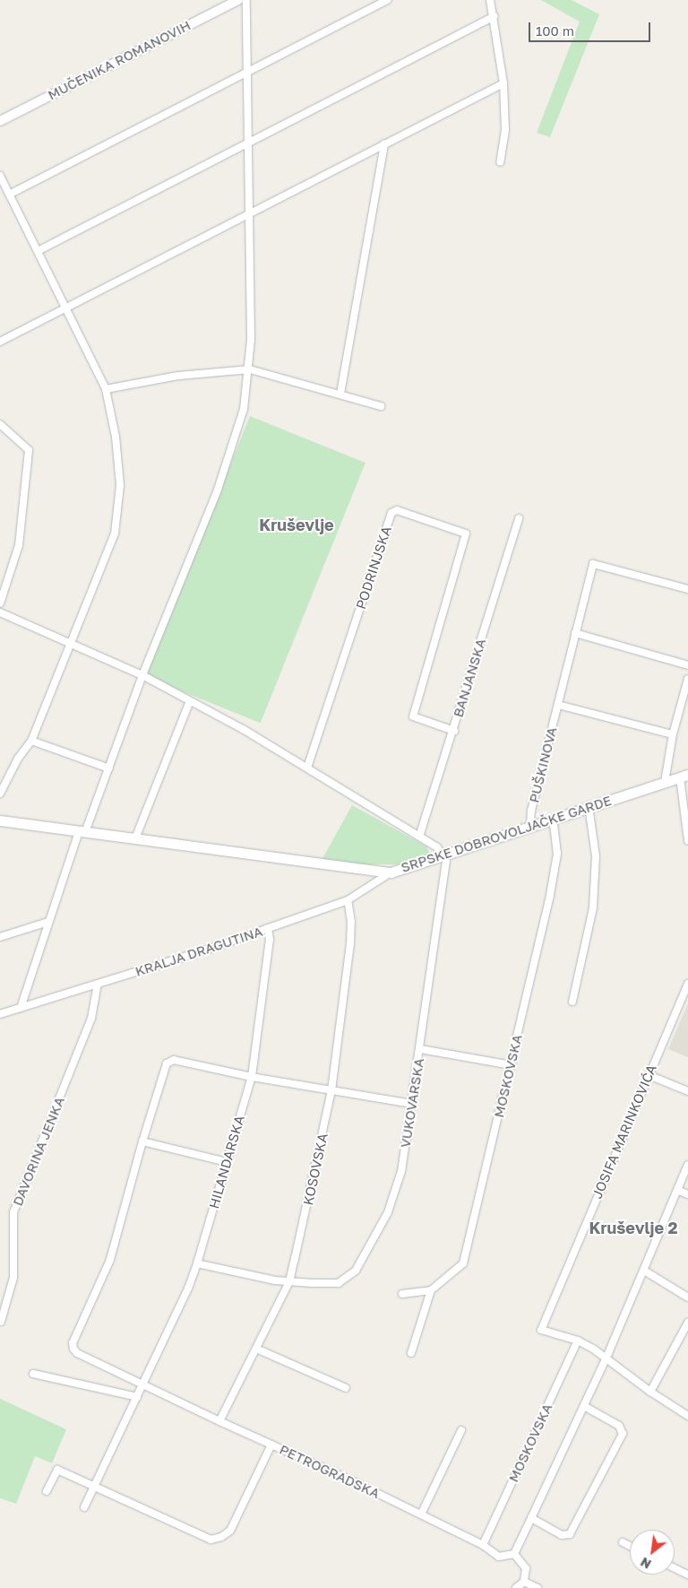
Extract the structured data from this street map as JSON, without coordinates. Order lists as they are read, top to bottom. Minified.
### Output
{"streets":{"main road":["SRPSKE DOBROVOLJAČKE GARDE"],"street":["MUČENIKA ROMANOVIH","PODRINJSKA","BANJANSKA","PUŠKINOVA","KRALJA DRAGUTINA","MOSKOVSKA","VUKOVARSKA","JOSIFA MARINKOVIĆA","DAVORINA JENKA","HILANDARSKA","KOSOVSKA","PETROGRADSKA"]},"crossings":[["PODRINJSKA","BANJANSKA"],["PUŠKINOVA","SRPSKE DOBROVOLJAČKE GARDE"],["SRPSKE DOBROVOLJAČKE GARDE","KRALJA DRAGUTINA"],["SRPSKE DOBROVOLJAČKE GARDE","MOSKOVSKA"],["SRPSKE DOBROVOLJAČKE GARDE","VUKOVARSKA"],["KRALJA DRAGUTINA","DAVORINA JENKA"],["KRALJA DRAGUTINA","HILANDARSKA"],["KRALJA DRAGUTINA","KOSOVSKA"],["MOSKOVSKA","JOSIFA MARINKOVIĆA"],["MOSKOVSKA","PETROGRADSKA"],["VUKOVARSKA","HILANDARSKA"],["VUKOVARSKA","KOSOVSKA"],["VUKOVARSKA","PETROGRADSKA"],["HILANDARSKA","PETROGRADSKA"],["KOSOVSKA","PETROGRADSKA"]],"districts":["Kruševlje","Kruševlje 2"],"scale_bar":"100 m","north":"bottom left"}
